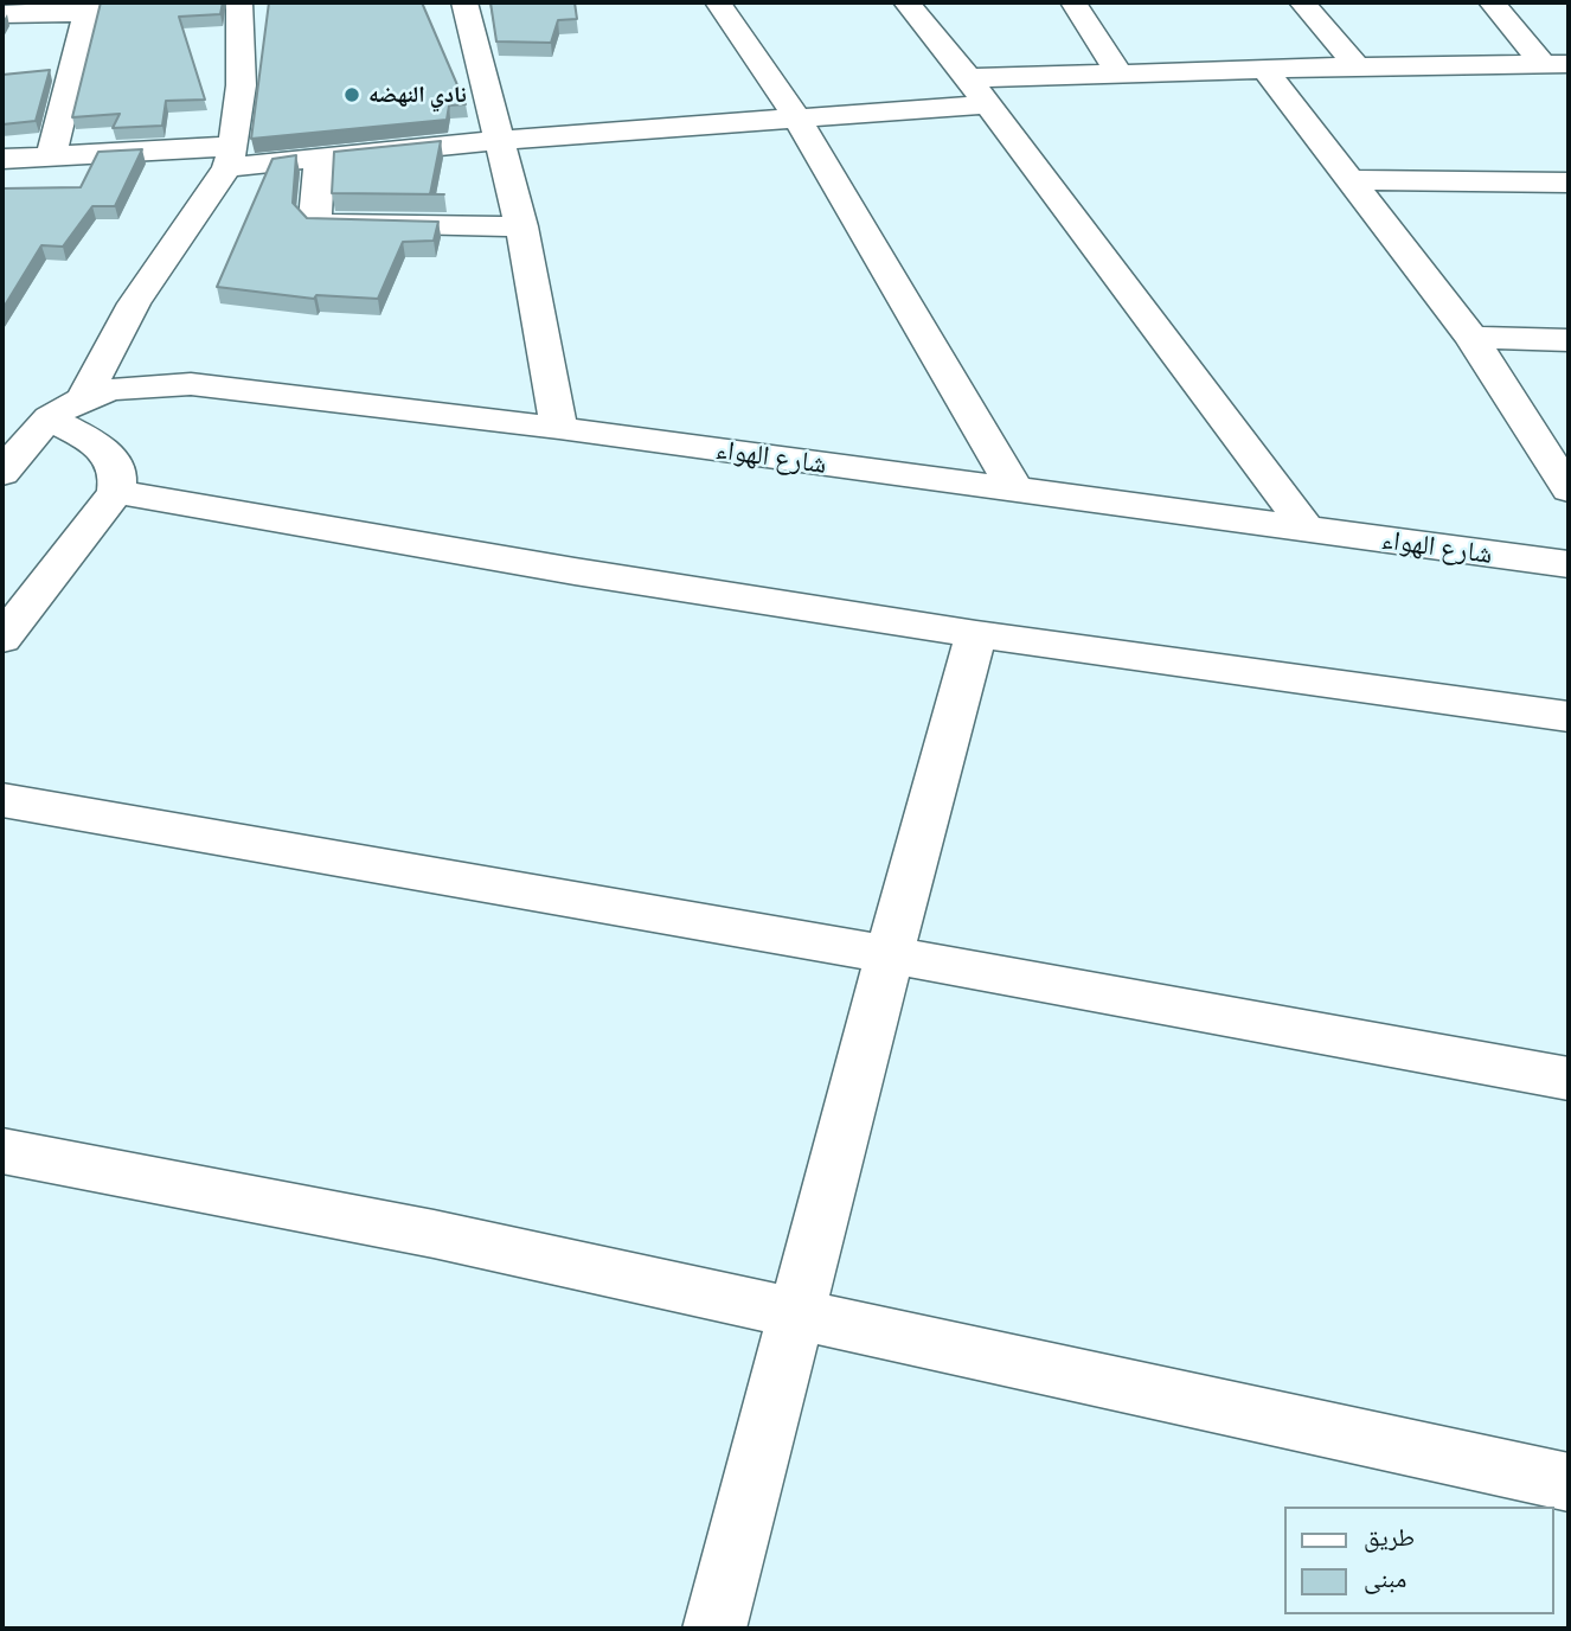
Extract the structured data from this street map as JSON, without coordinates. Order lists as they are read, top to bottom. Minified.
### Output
{"streets":{"street":["شارع الهواء"]},"places":["نادي النهضه"],"legend":["طريق","مبنى"]}
